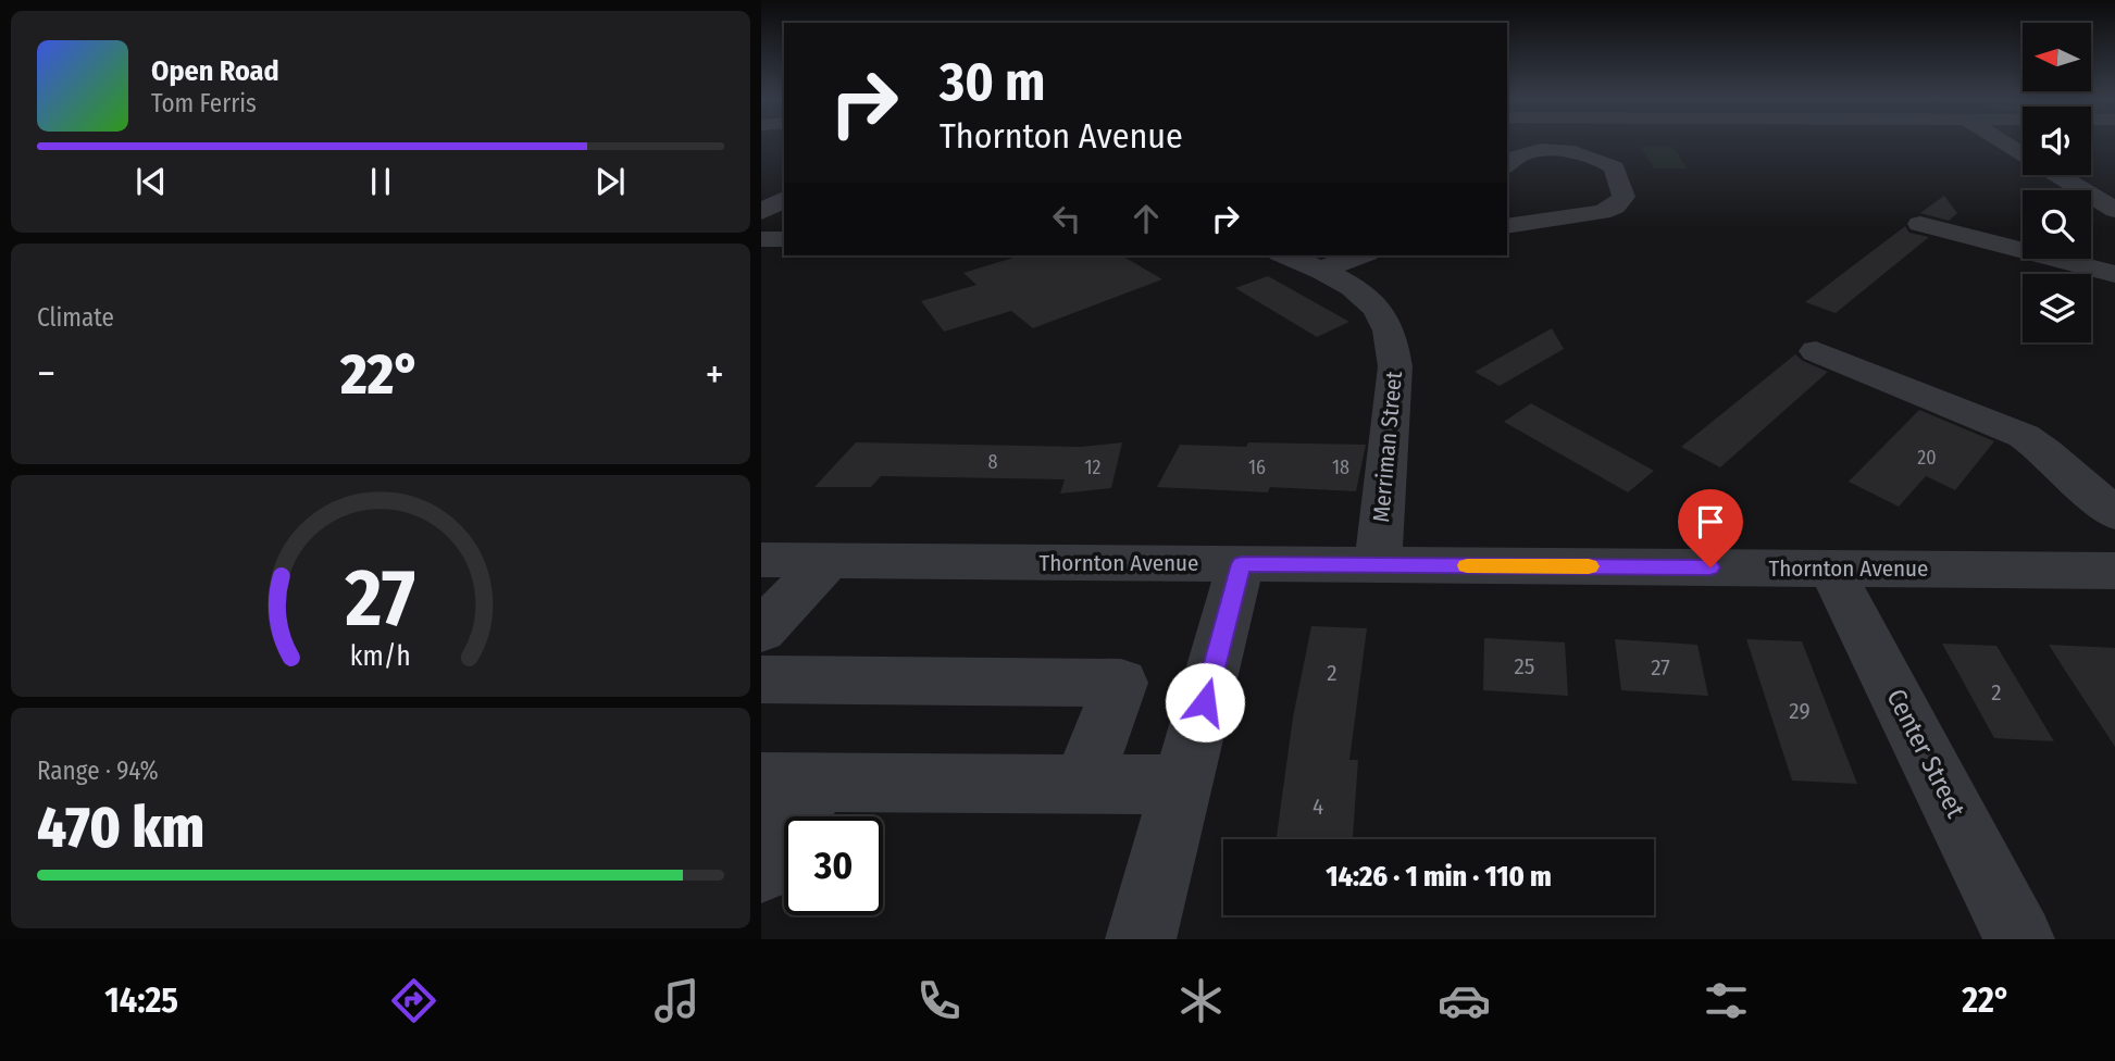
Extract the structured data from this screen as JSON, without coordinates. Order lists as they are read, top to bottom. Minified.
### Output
{"streets":{"street":["Merriman Street","Thornton Avenue","Center Street"]},"crossings":[["Merriman Street","Thornton Avenue"],["Thornton Avenue","Center Street"]],"house_numbers":["20","8","12","16","18","25","27","2","2","29","4"],"north":"left","page":{"turn":["30 m","Thornton Avenue"],"song":["Open Road","Tom Ferris"],"tile":["Climate",["Range · 94%","470 km"]],"heat":["−","22°","+"],"limit":"30","trip":"14:26 · 1 min · 110 m","tabs":["14:25","22°"],"gauge":["27","km/h"]}}
